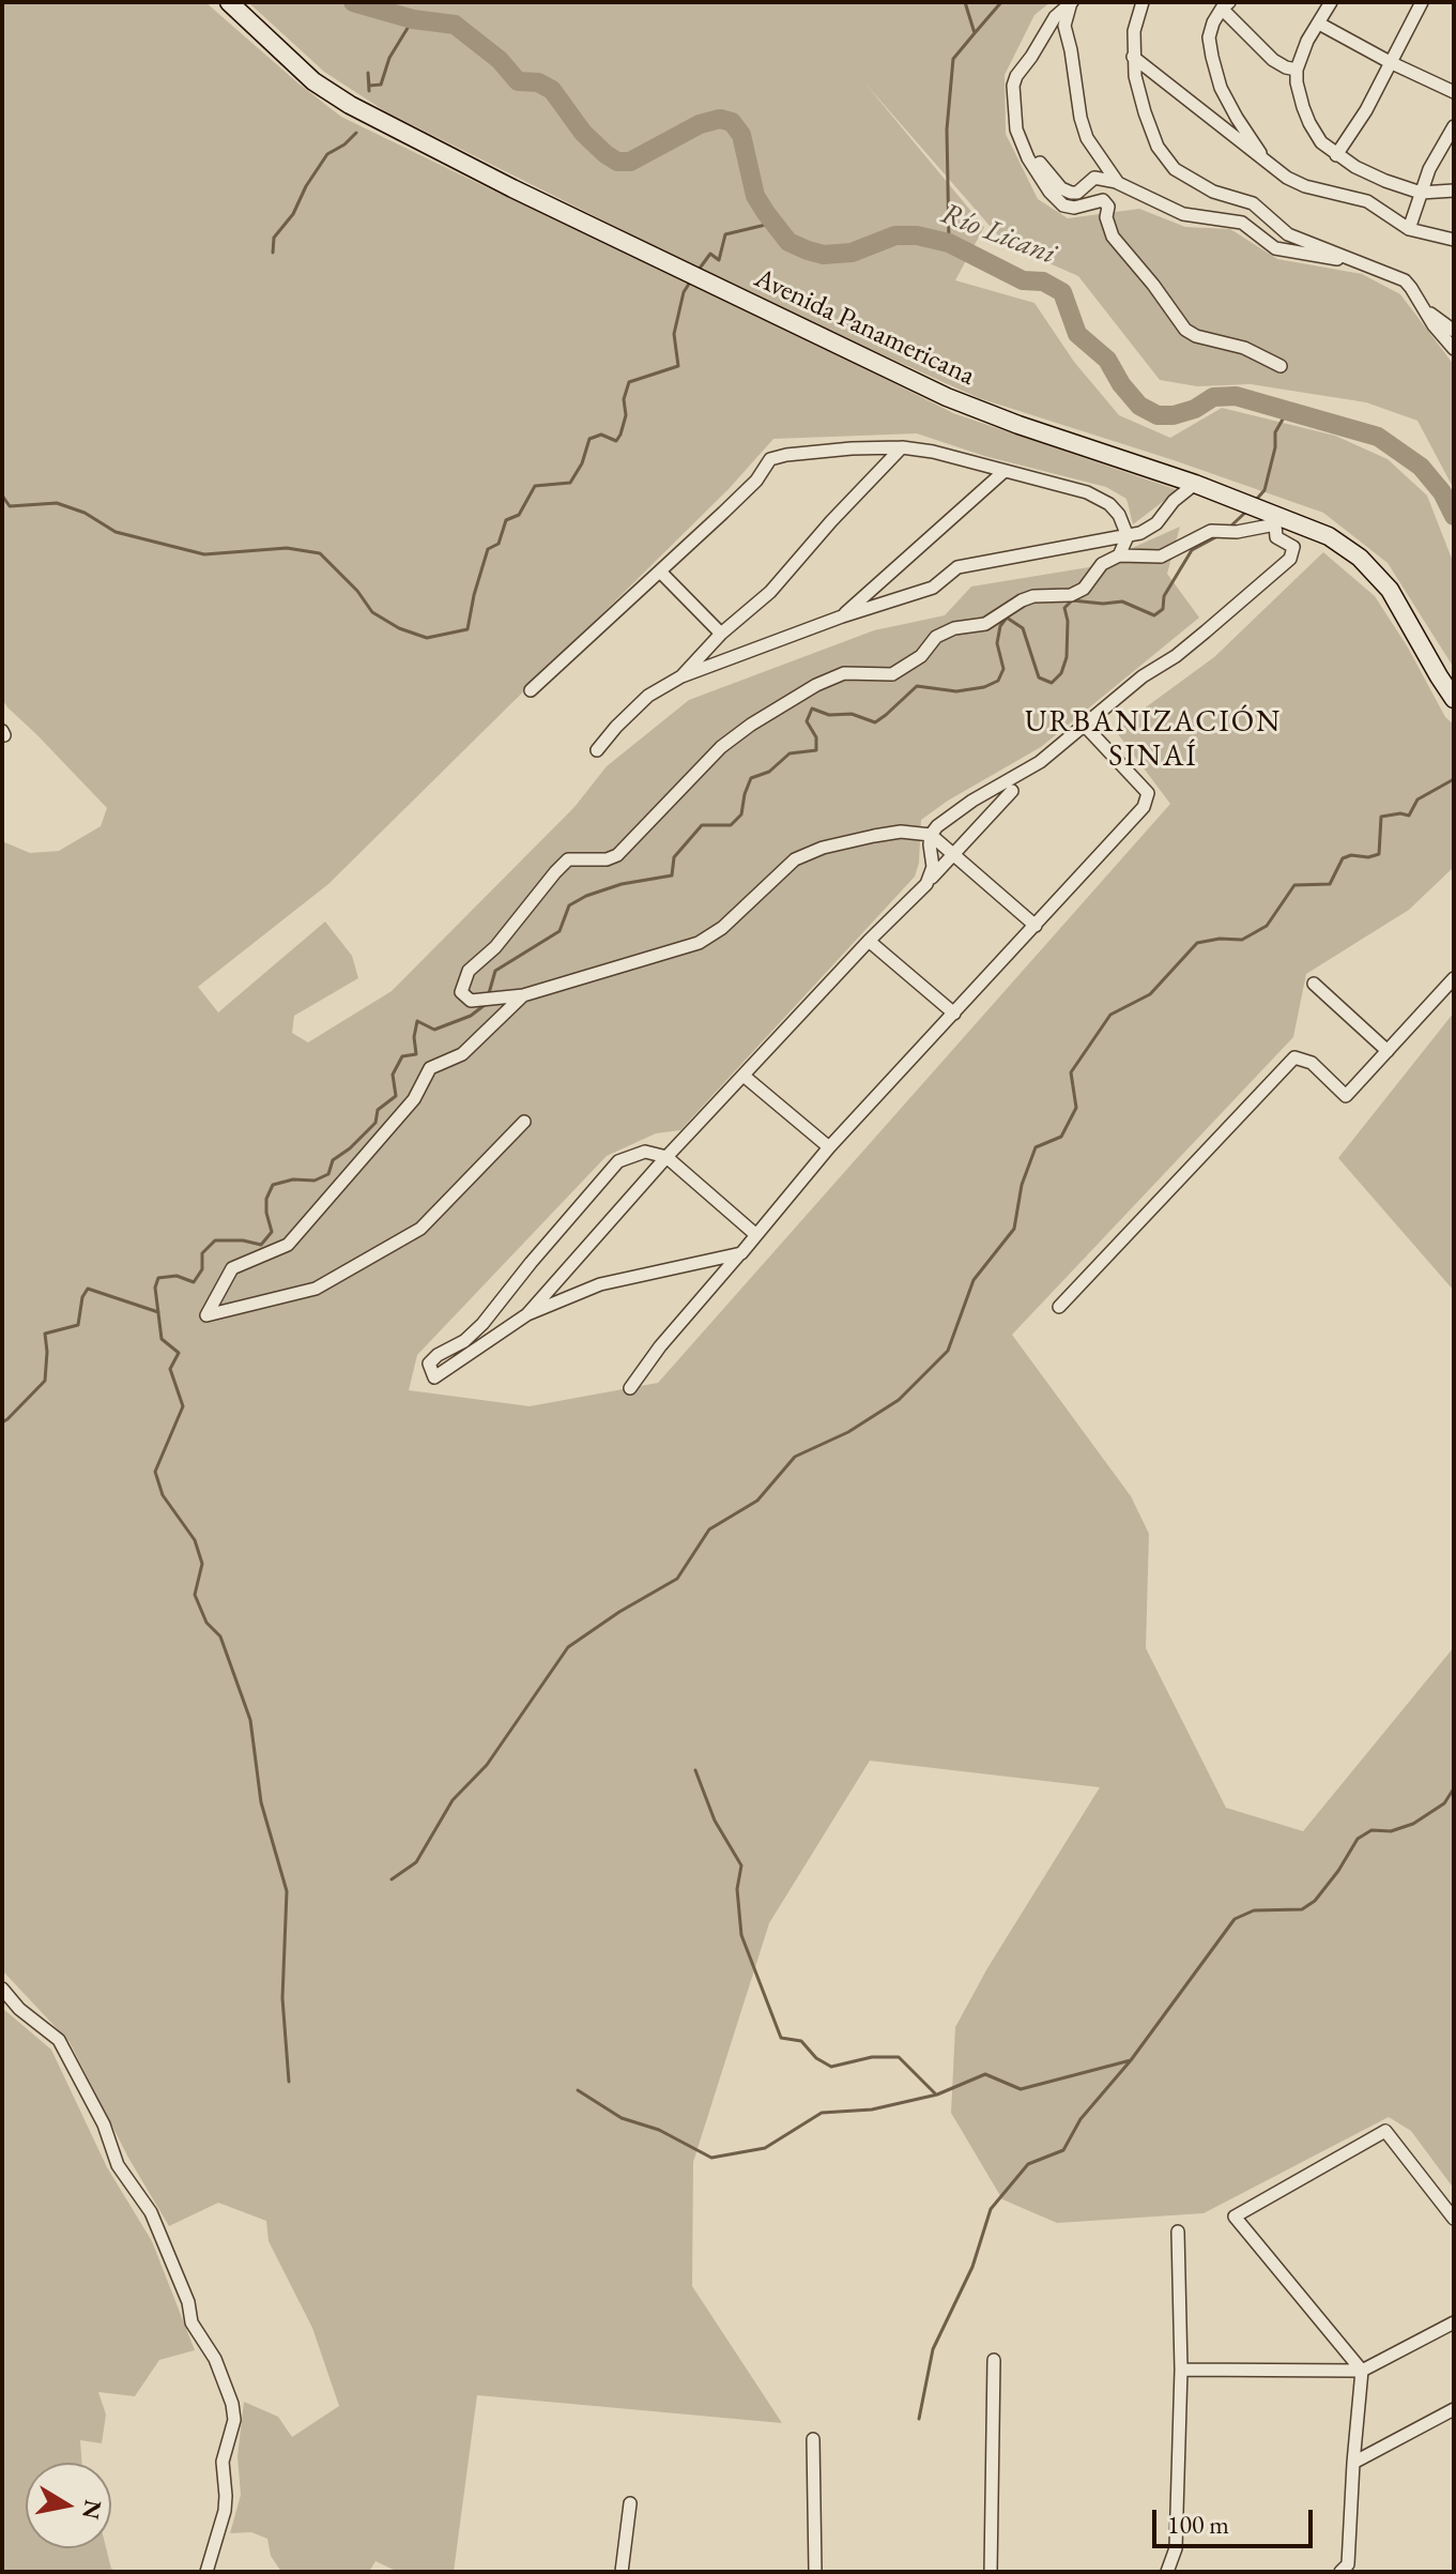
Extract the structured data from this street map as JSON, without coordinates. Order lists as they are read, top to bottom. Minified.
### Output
{"streets":{"main road":["Avenida Panamericana"]},"districts":["URBANIZACIÓN SINAÍ"],"water":["Río Licani"],"scale_bar":"100 m","north":"right"}
